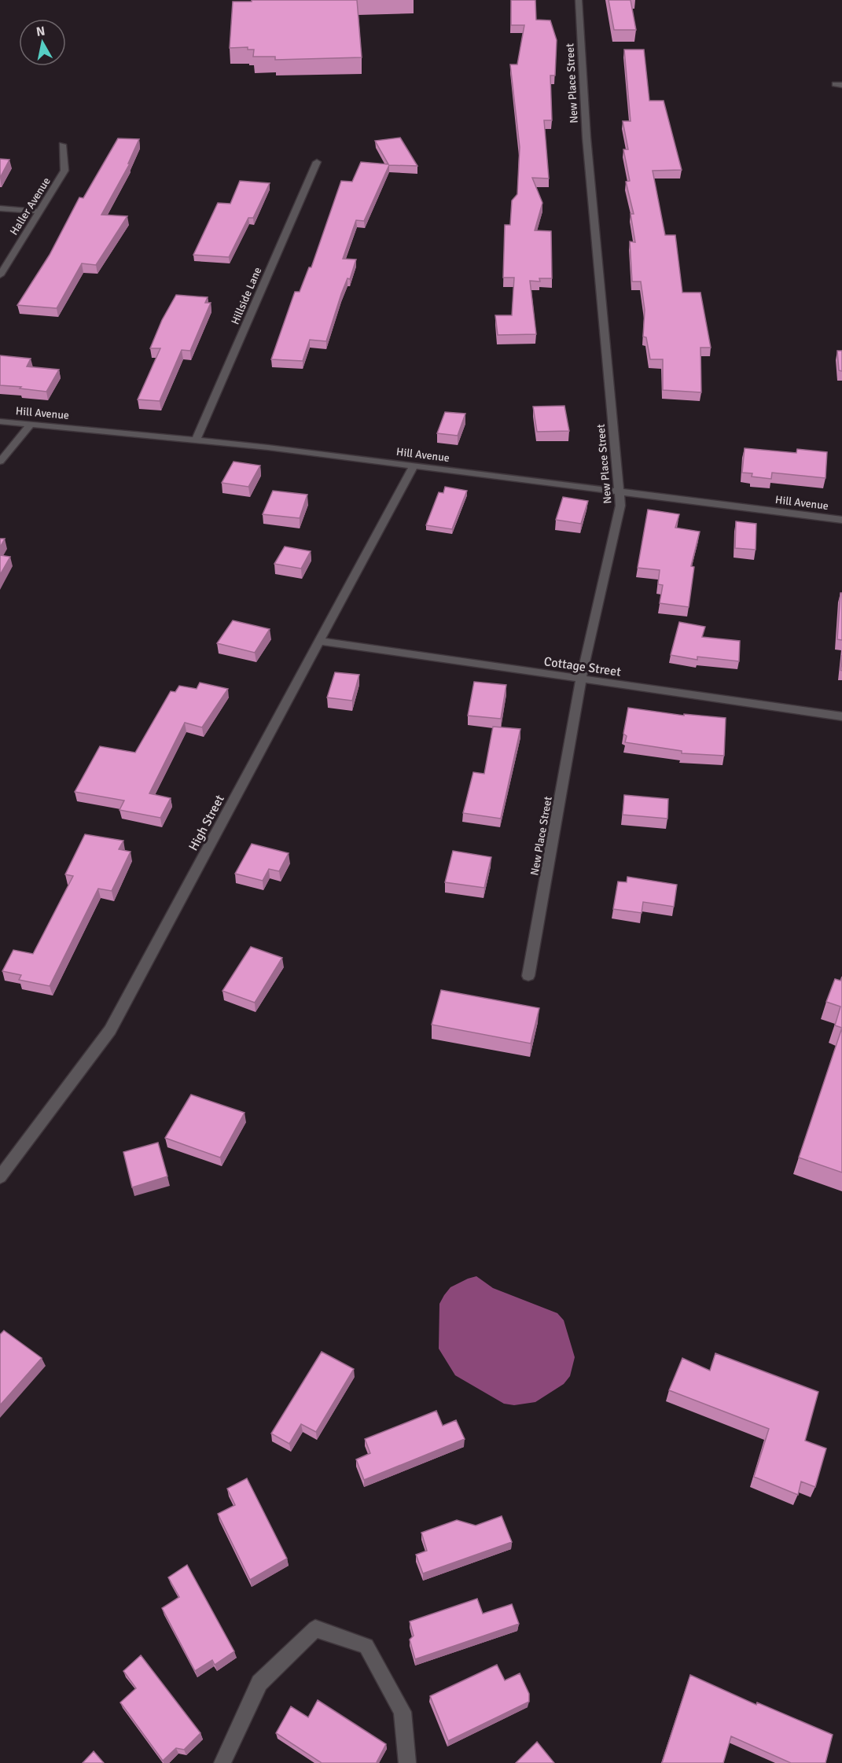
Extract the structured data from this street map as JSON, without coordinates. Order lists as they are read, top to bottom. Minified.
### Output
{"streets":{"street":["New Place Street","Haller Avenue","Hillside Lane","Hill Avenue","Cottage Street","High Street"]},"crossings":[["New Place Street","Hill Avenue"],["New Place Street","Cottage Street"],["Hillside Lane","Hill Avenue"],["Hill Avenue","High Street"],["Cottage Street","High Street"]],"north":"top"}
